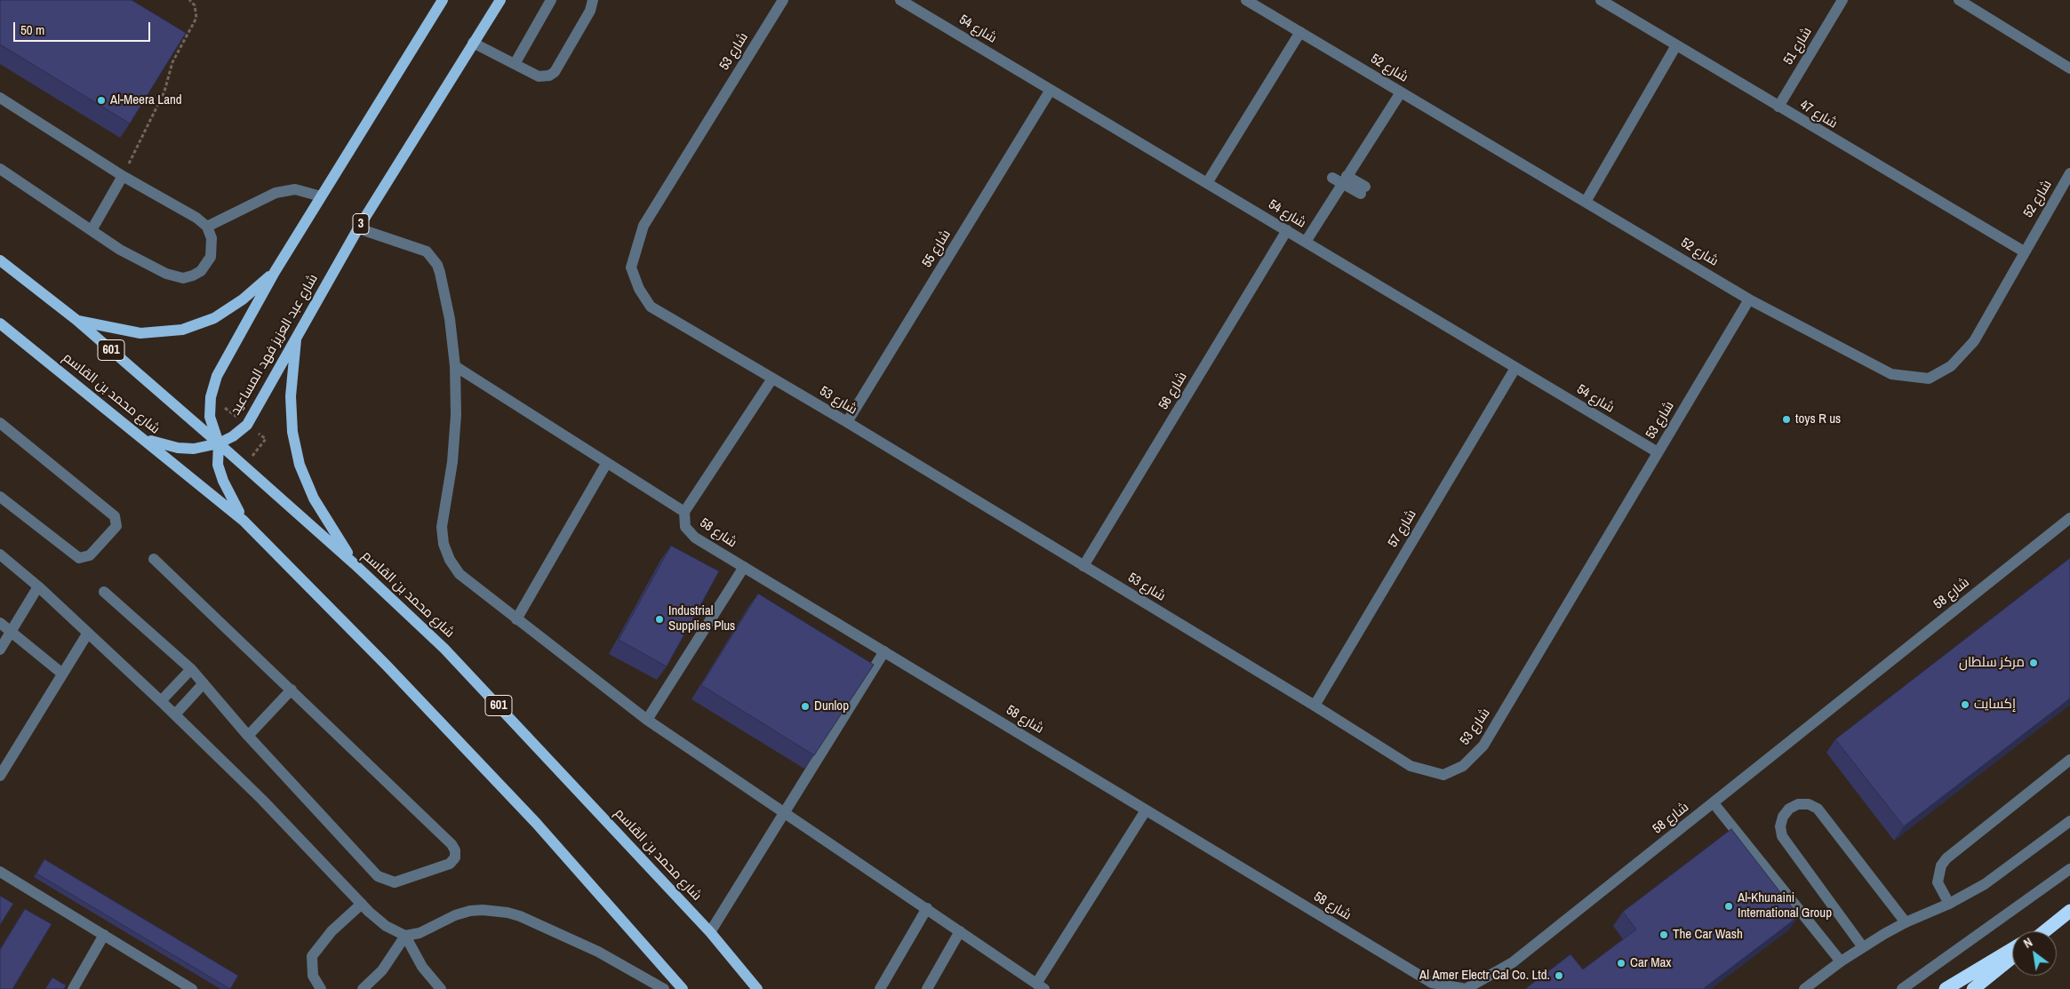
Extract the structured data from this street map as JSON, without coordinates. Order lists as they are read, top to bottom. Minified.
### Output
{"streets":{"main road":["3","شارع عبد العزيز فهد المساعيد","601","شارع محمد بن القاسم"],"street":["شارع 54","شارع 51","شارع 53","شارع 52","شارع 47","شارع 55","شارع 56","شارع 57","شارع 58"]},"crossings":[["شارع 54","شارع 53"],["شارع 54","شارع 55"],["شارع 54","شارع 56"],["شارع 54","شارع 57"],["شارع 51","شارع 47"],["شارع 53","شارع 52"],["شارع 53","شارع 55"],["شارع 53","شارع 56"],["شارع 53","شارع 57"],["شارع 53","شارع 58"],["شارع 52","شارع 47"],["شارع عبد العزيز فهد المساعيد","شارع محمد بن القاسم"]],"places":["Al-Meera Land","toys R us","Industrial Supplies Plus","مركز سلطان","إكسايت","Dunlop","Al-Khunaini International Group","The Car Wash","Car Max","Al Amer Electr Cal Co. Ltd."],"scale_bar":"50 m","north":"top left"}
